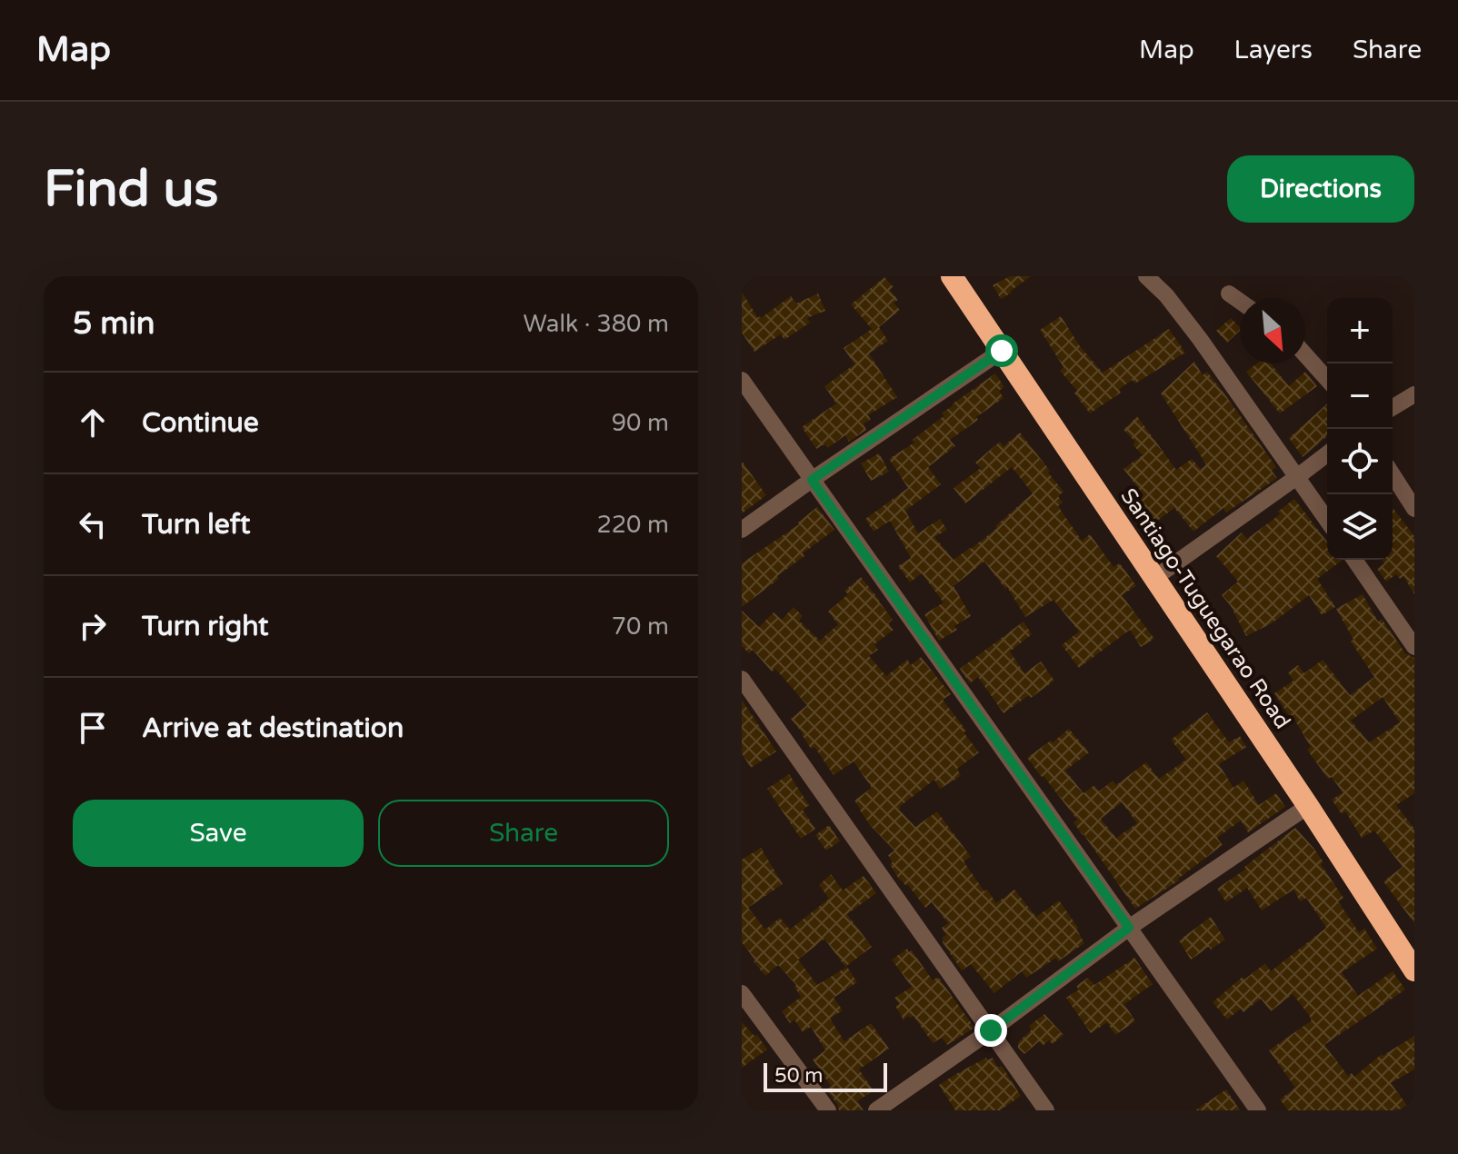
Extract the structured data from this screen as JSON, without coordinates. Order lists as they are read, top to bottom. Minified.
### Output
{"streets":{"highway":["Santiago-Tuguegarao Road"]},"scale_bar":"50 m","north":"bottom right","page":{"header":"Map","nav":["Map","Layers","Share"],"buttons":["Directions",["Save","Share"]],"title":"Find us","heading":["5 min","Walk · 380 m"],"map_buttons":["+","−"],"list":[["Continue","90 m"],["Turn left","220 m"],["Turn right","70 m"],"Arrive at destination"],"scale":"50 m"}}
